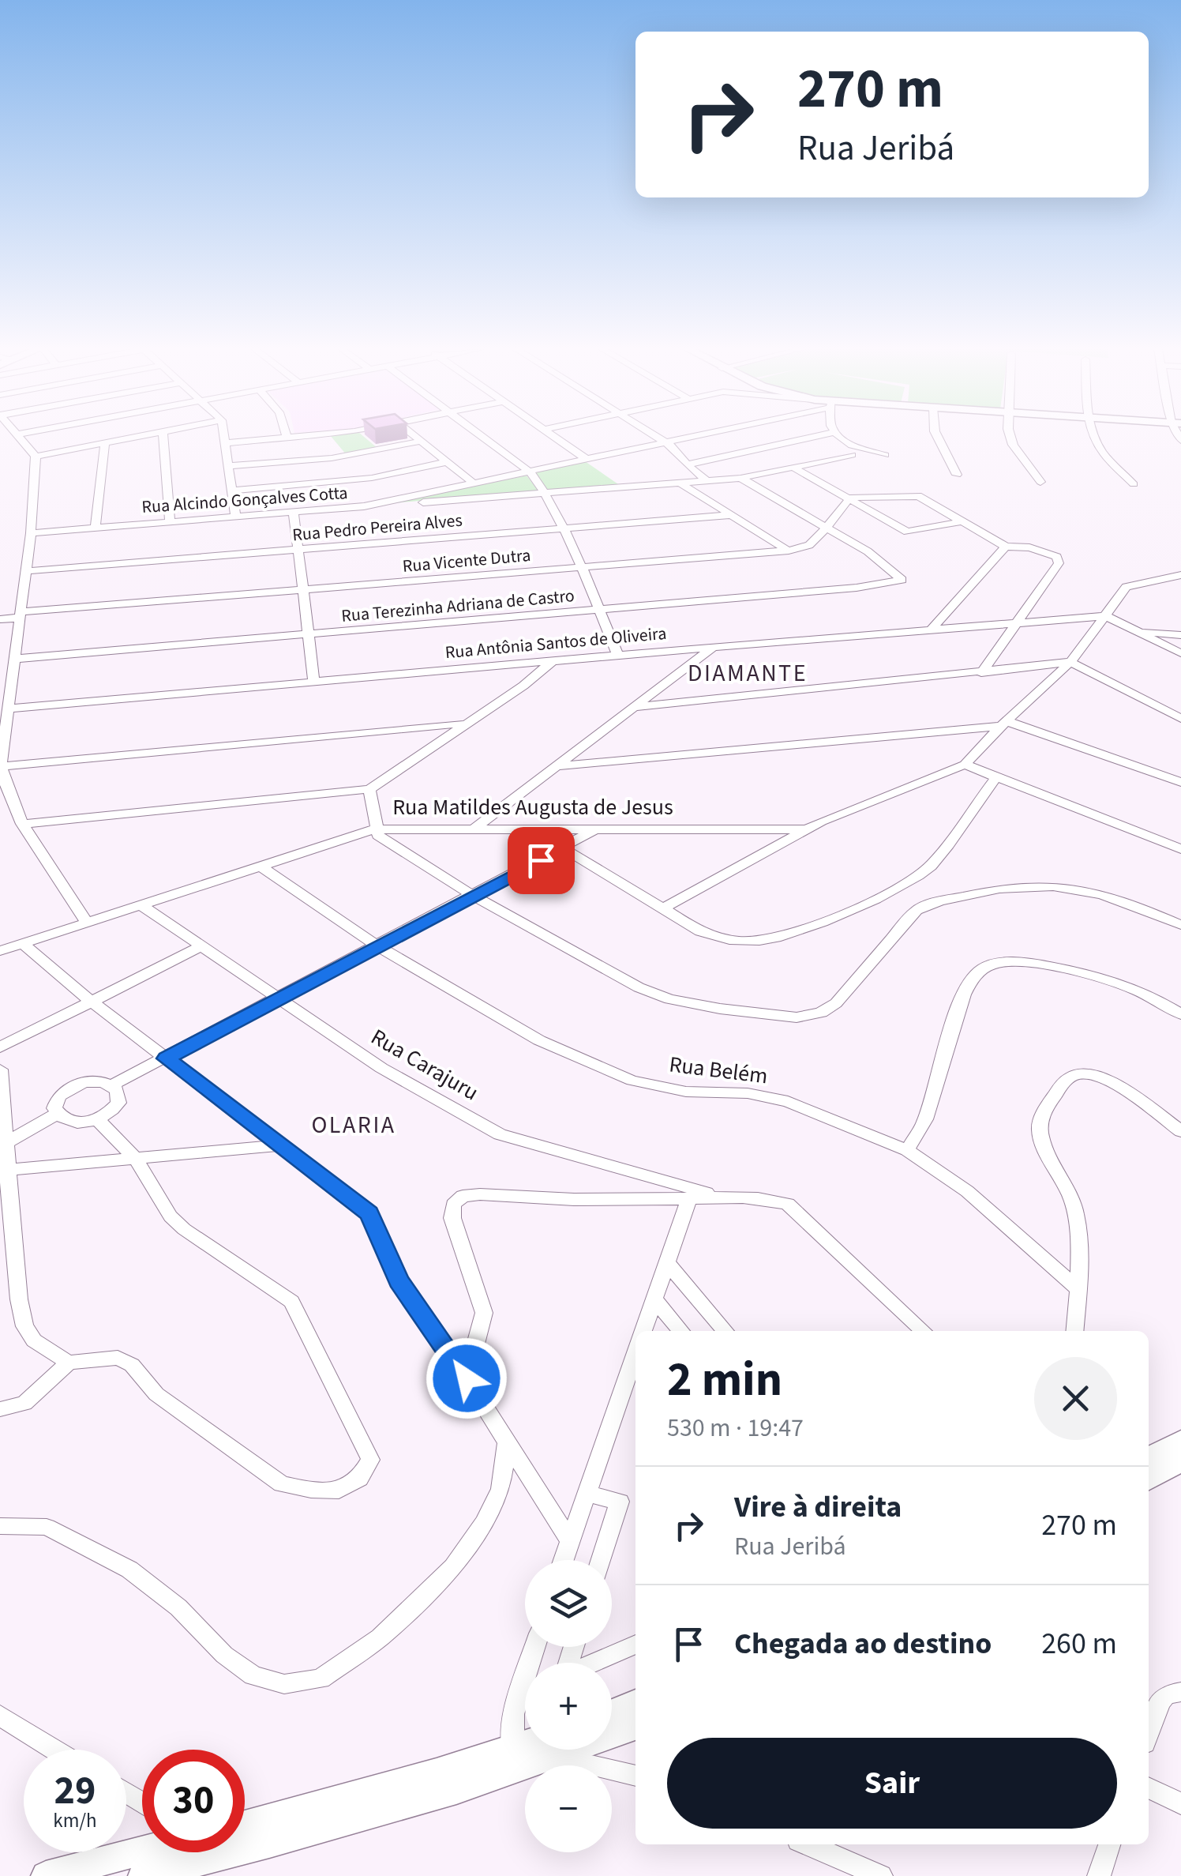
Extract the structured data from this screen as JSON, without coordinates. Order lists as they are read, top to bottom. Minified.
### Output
{"streets":{"street":["Rua Alcindo Gonçalves Cotta","Rua Pedro Pereira Alves","Rua Vicente Dutra","Rua Terezinha Adriana de Castro","Rua Antônia Santos de Oliveira","Rua Matildes Augusta de Jesus","Rua Carajuru","Rua Belém"]},"crossings":[["Rua Matildes Augusta de Jesus","Rua Carajuru"],["Rua Matildes Augusta de Jesus","Rua Belém"]],"districts":["DIAMANTE","OLARIA"],"page":{"turn":["270 m","Rua Jeribá"],"heading":["2 min","530 m · 19:47"],"list":[{"name":"Vire à direita","note":"Rua Jeribá","value":"270 m"},{"name":"Chegada ao destino","value":"260 m"}],"map_buttons":["+","−"],"buttons":"Sair","speed":"29 km/h","limit":"30"}}
